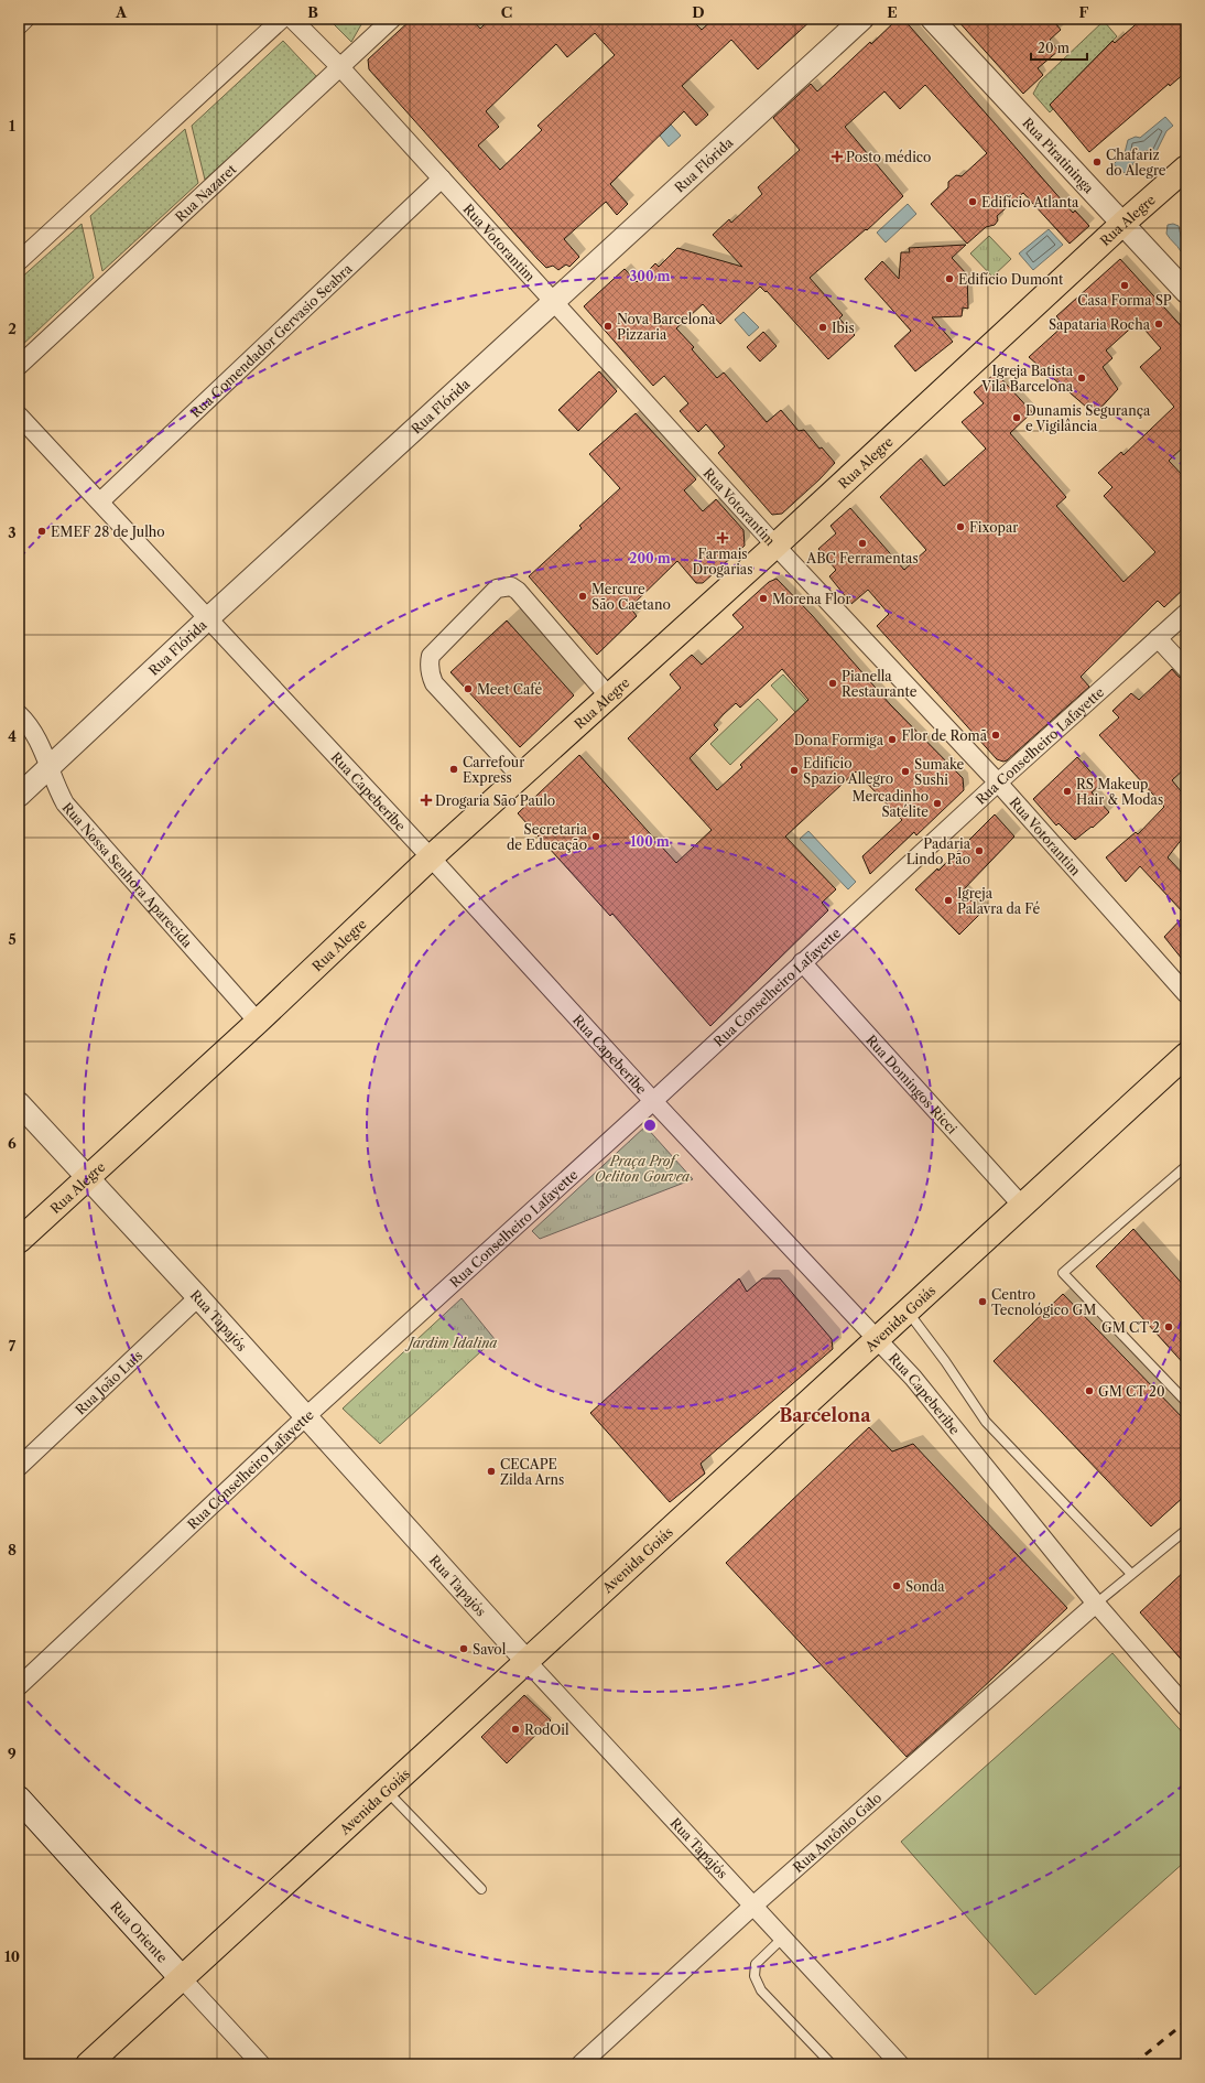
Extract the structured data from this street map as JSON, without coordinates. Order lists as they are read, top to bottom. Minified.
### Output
{"streets":{"main road":["Rua Alegre","Avenida Goiás","Rua Oriente"],"street":["Rua Piratininga","Rua Flórida","Rua Nazaret","Rua Votorantim","Rua Comendador Gervasio Seabra","Rua Conselheiro Lafayette","Rua Capeberibe","Rua Nossa Senhora Aparecida","Rua Domingos Ricci","Rua Tapajós","Rua João Luis","Rua Antônio Galo"]},"crossings":[["Rua Piratininga","Rua Alegre"],["Rua Flórida","Rua Votorantim"],["Rua Flórida","Rua Capeberibe"],["Rua Flórida","Rua Nossa Senhora Aparecida"],["Rua Nazaret","Rua Votorantim"],["Rua Alegre","Rua Votorantim"],["Rua Alegre","Rua Capeberibe"],["Rua Alegre","Rua Nossa Senhora Aparecida"],["Rua Alegre","Rua Tapajós"],["Rua Votorantim","Rua Comendador Gervasio Seabra"],["Rua Votorantim","Rua Conselheiro Lafayette"],["Rua Comendador Gervasio Seabra","Rua Capeberibe"],["Rua Conselheiro Lafayette","Rua Capeberibe"],["Rua Conselheiro Lafayette","Rua Domingos Ricci"],["Rua Conselheiro Lafayette","Rua Tapajós"],["Rua Capeberibe","Avenida Goiás"],["Rua Capeberibe","Rua Antônio Galo"],["Rua Domingos Ricci","Avenida Goiás"],["Avenida Goiás","Rua Tapajós"],["Avenida Goiás","Rua Oriente"],["Rua Tapajós","Rua João Luis"],["Rua Tapajós","Rua Antônio Galo"]],"districts":["Barcelona"],"parks":["Praça Prof Oeliton Gouvea","Jardim Idalina"],"places":{"health":["Posto médico","Farmais Drogarias","Drogaria São Paulo"],"other":["Chafariz do Alegre","Edifício Atlanta","Edifício Dumont","Casa Forma SP","Sapataria Rocha","Nova Barcelona Pizzaria","Ibis","Igreja Batista Vila Barcelona","Dunamis Segurança e Vigilância","Fixopar","EMEF 28 de Julho","ABC Ferramentas","Mercure São Caetano","Morena Flor","Pianella Restaurante","Meet Café","Flor de Romã","Dona Formiga","Carrefour Express","Edifício Spazio Allegro","Sumake Sushi","RS Makeup Hair & Modas","Mercadinho Satélite","Secretaria de Educação","Padaria Lindo Pão","Igreja Palavra da Fé","Centro Tecnológico GM","GM CT 2","GM CT 20","CECAPE Zilda Arns","Sonda","Savol","RodOil"]},"scale_bar":"20 m","grid":{"columns":["A","B","C","D","E","F"],"rows":["1","2","3","4","5","6","7","8","9","10"]},"rings":["300 m","200 m","100 m"]}
